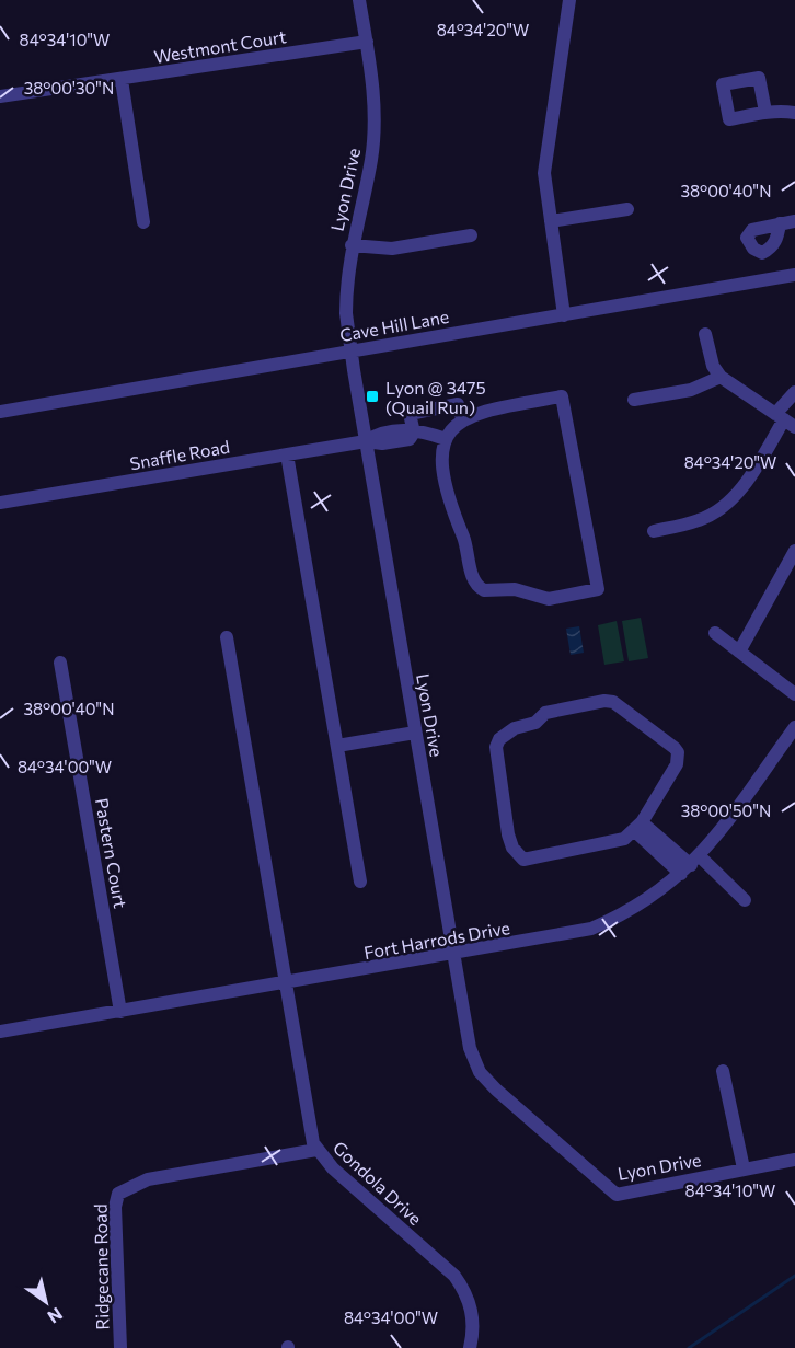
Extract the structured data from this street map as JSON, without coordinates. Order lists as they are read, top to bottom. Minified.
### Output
{"streets":{"street":["Westmont Court","Lyon Drive","Cave Hill Lane","Snaffle Road","Pastern Court","Fort Harrods Drive","Gondola Drive","Ridgecane Road"]},"crossings":[["Westmont Court","Lyon Drive"],["Lyon Drive","Cave Hill Lane"],["Lyon Drive","Snaffle Road"],["Lyon Drive","Fort Harrods Drive"],["Pastern Court","Fort Harrods Drive"],["Fort Harrods Drive","Gondola Drive"],["Gondola Drive","Ridgecane Road"]],"places":{"transit":["Lyon @ 3475 (Quail Run)"]},"north":"bottom right","coordinates":["84°34'20\"W","84°34'10\"W","38°00'30\"N","38°00'40\"N","84°34'00\"W","38°00'50\"N"]}
